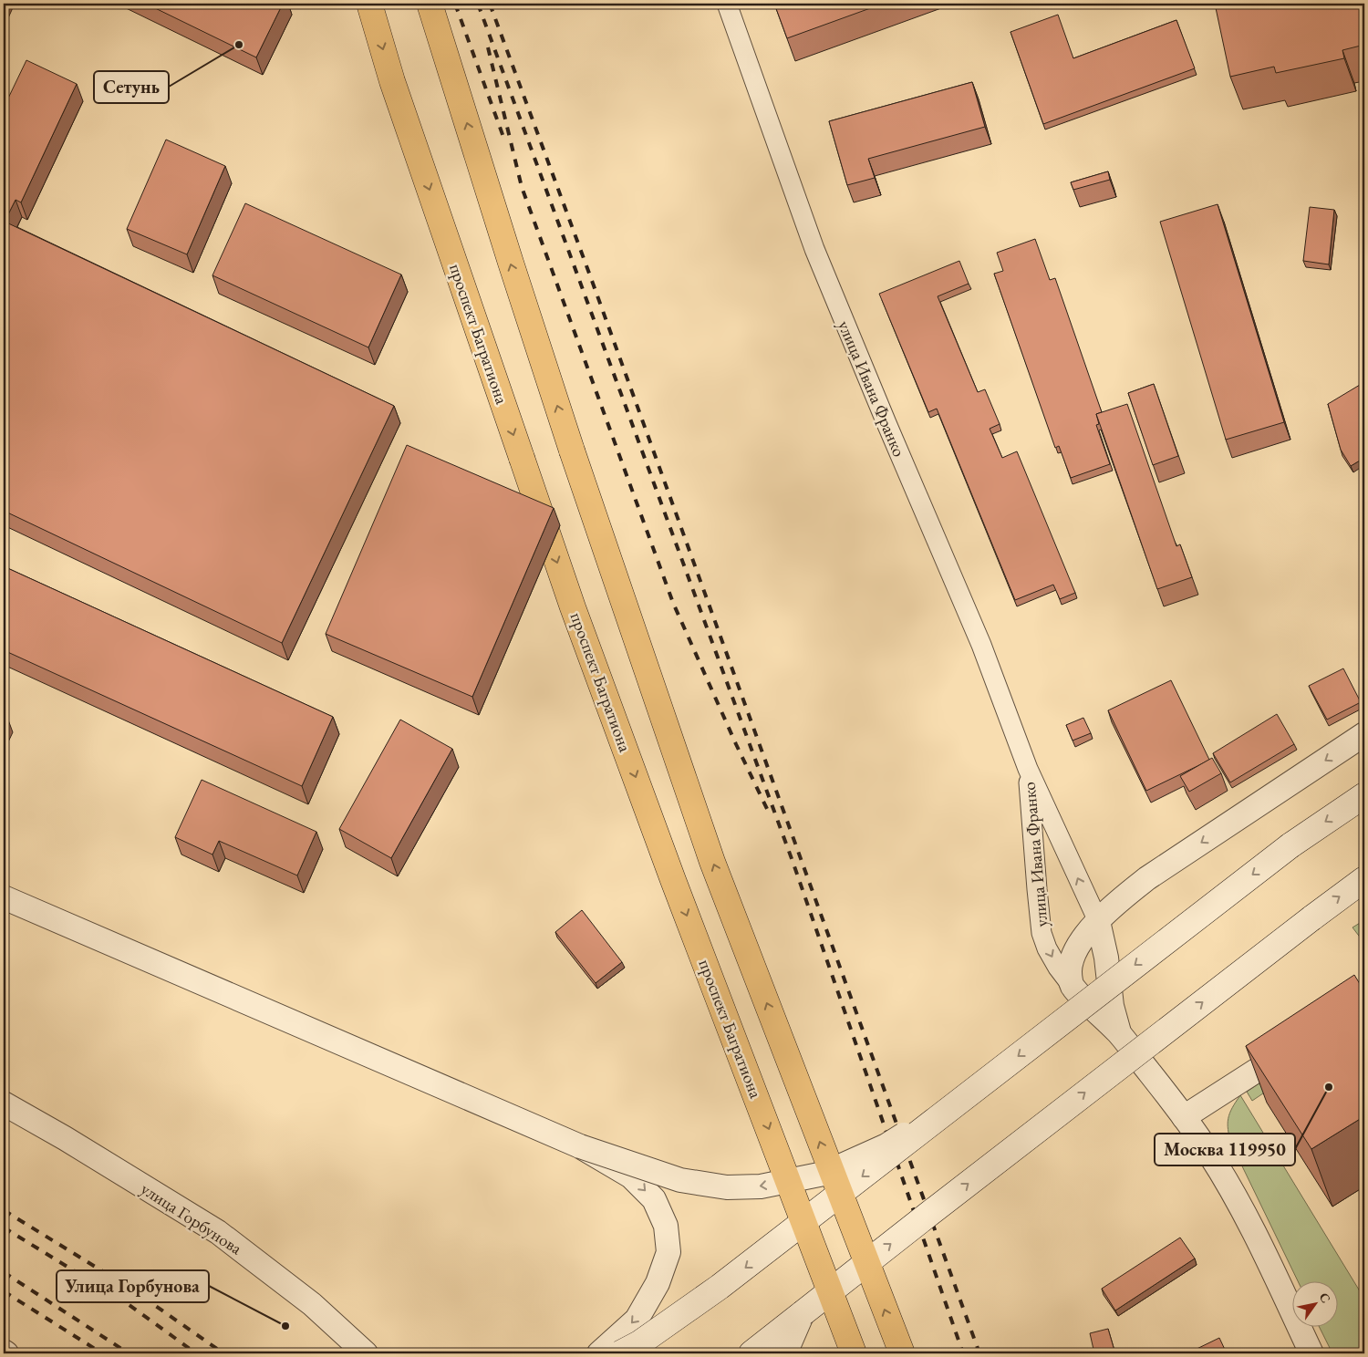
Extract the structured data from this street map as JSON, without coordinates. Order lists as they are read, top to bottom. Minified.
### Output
{"streets":{"main road":["проспект Багратиона"],"street":["улица Ивана Франко","улица Горбунова"]},"places":["Сетунь","Москва 119950","Улица Горбунова"],"north":"top right"}
